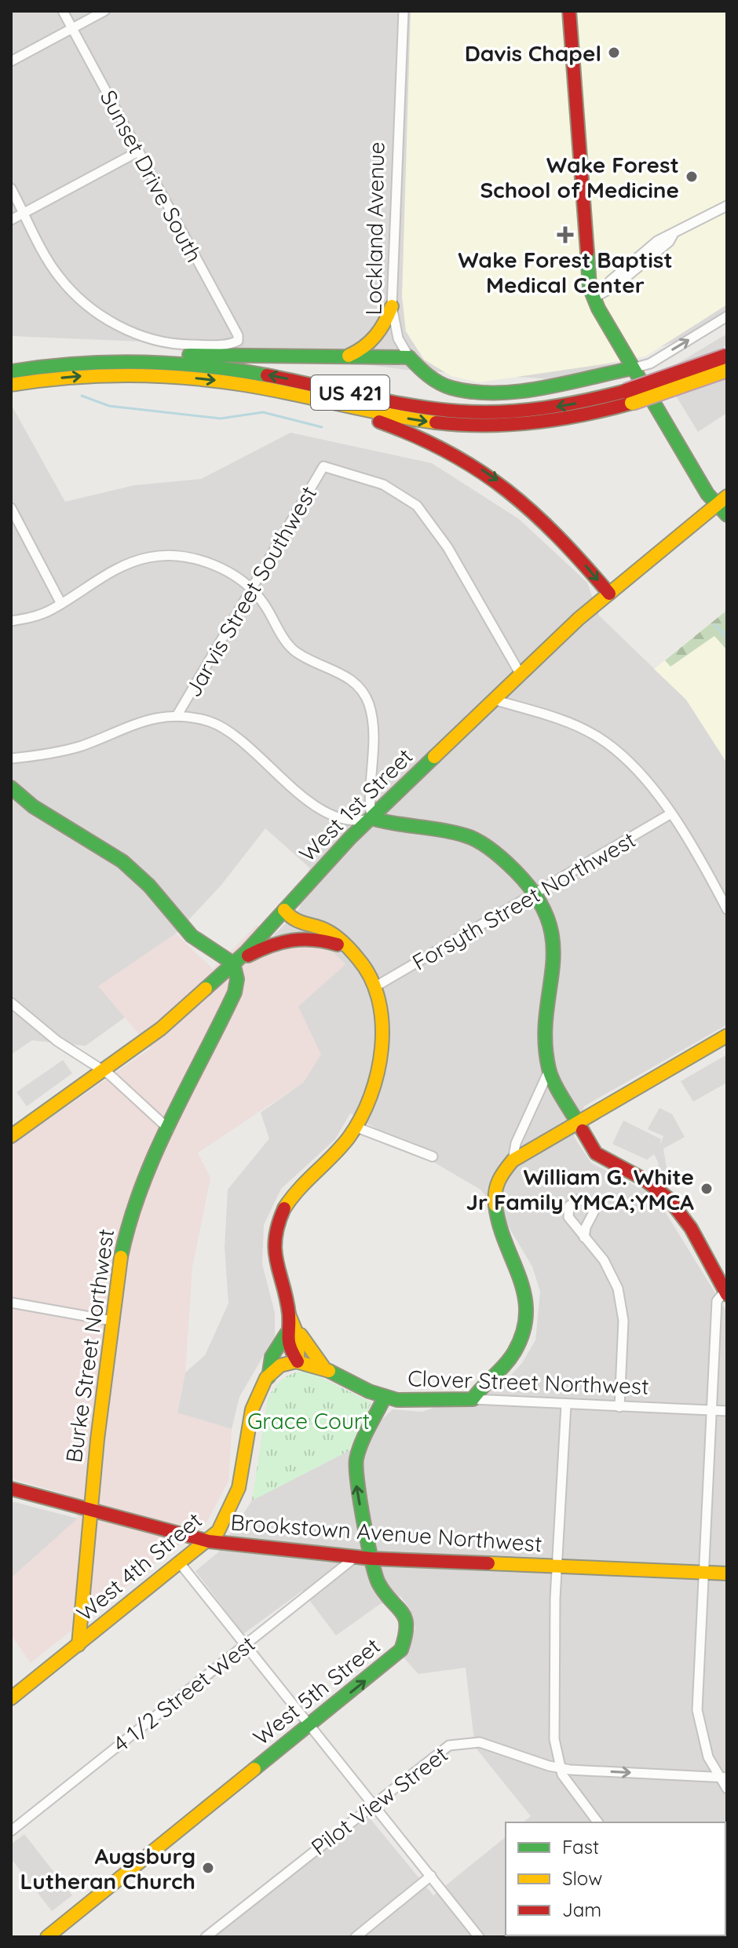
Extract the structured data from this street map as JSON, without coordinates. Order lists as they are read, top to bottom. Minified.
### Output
{"streets":{"main road":["Lockland Avenue","US 421","West 1st Street","Burke Street Northwest","Clover Street Northwest","Brookstown Avenue Northwest","West 4th Street","West 5th Street"],"street":["Sunset Drive South","Jarvis Street Southwest","Forsyth Street Northwest","4 1/2 Street West","Pilot View Street"]},"crossings":[["Jarvis Street Southwest","West 1st Street"],["West 1st Street","Burke Street Northwest"],["Burke Street Northwest","Brookstown Avenue Northwest"],["Burke Street Northwest","West 4th Street"],["Clover Street Northwest","West 5th Street"],["Brookstown Avenue Northwest","West 4th Street"],["Brookstown Avenue Northwest","West 5th Street"],["Brookstown Avenue Northwest","4 1/2 Street West"]],"one_way":["West 5th Street"],"parks":["Grace Court"],"places":{"other":["Davis Chapel","Wake Forest School of Medicine","William G. White Jr Family YMCA;YMCA","Augsburg Lutheran Church"],"health":["Wake Forest Baptist Medical Center"]},"legend":["Fast","Slow","Jam"]}
